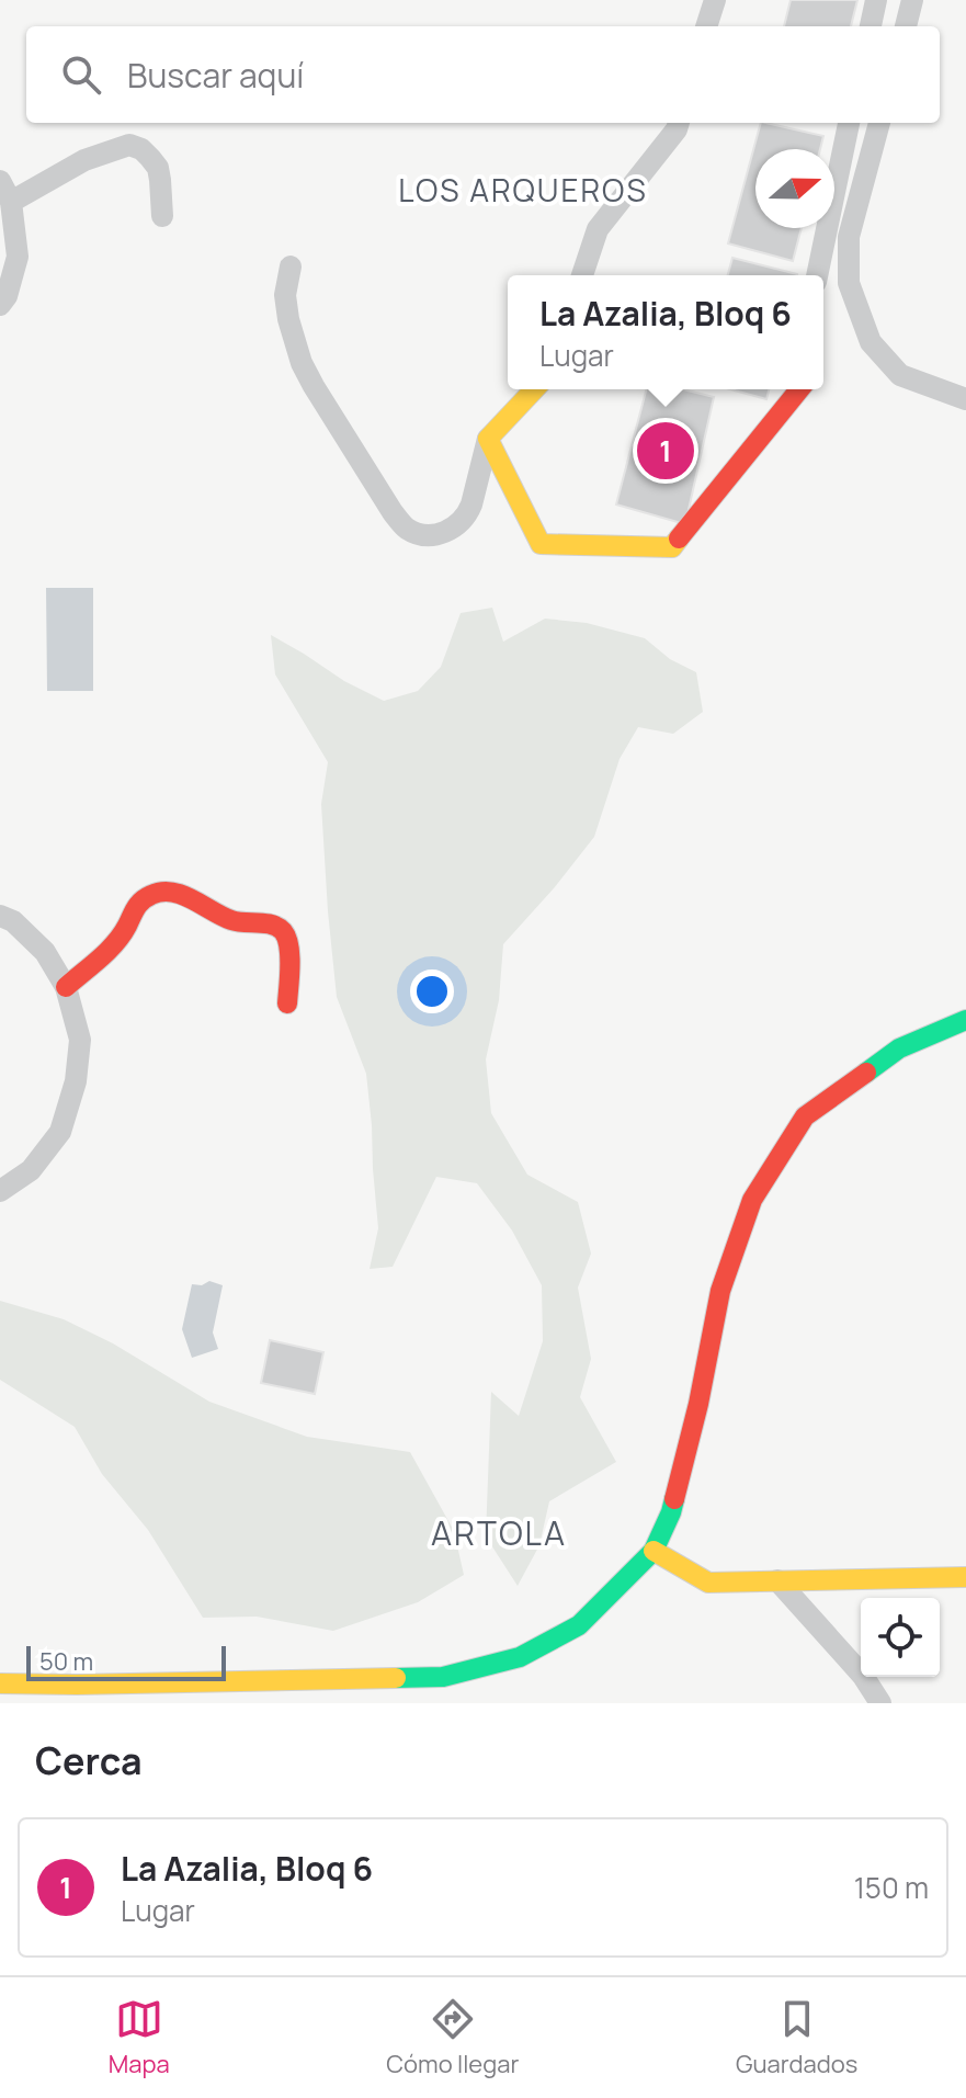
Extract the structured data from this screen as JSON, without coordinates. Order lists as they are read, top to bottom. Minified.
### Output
{"districts":["LOS ARQUEROS","ARTOLA"],"scale_bar":"50 m","north":"right","page":{"search":"Buscar aquí","popup":["La Azalia, Bloq 6","Lugar"],"pins":"1","scale":"50 m","heading":"Cerca","list":[{"mark":"1","name":"La Azalia, Bloq 6","note":"Lugar","value":"150 m"}],"nav":["Mapa","Cómo llegar","Guardados"]}}
